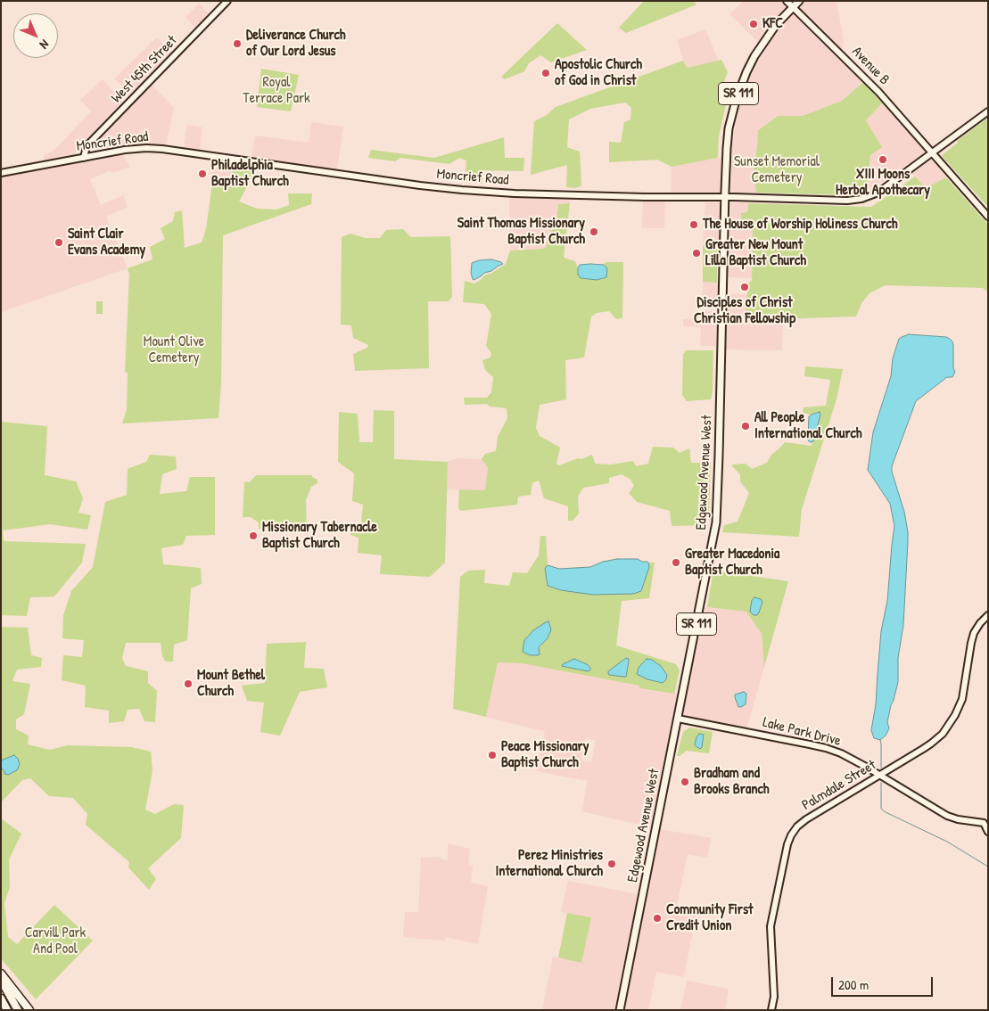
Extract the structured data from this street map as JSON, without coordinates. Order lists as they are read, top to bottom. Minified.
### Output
{"streets":{"main road":["SR 111","Edgewood Avenue West"],"street":["Avenue B","West 45th Street","Moncrief Road","Lake Park Drive","Palmdale Street"]},"crossings":[["Avenue B","Moncrief Road"],["Avenue B","Edgewood Avenue West"],["West 45th Street","Moncrief Road"],["Moncrief Road","Edgewood Avenue West"],["Edgewood Avenue West","Lake Park Drive"],["Lake Park Drive","Palmdale Street"]],"parks":["Royal Terrace Park","Sunset Memorial Cemetery","Mount Olive Cemetery","Carvill Park And Pool"],"places":["KFC","Deliverance Church of Our Lord Jesus","Apostolic Church of God in Christ","XIII Moons Herbal Apothecary","Philadelphia Baptist Church","The House of Worship Holiness Church","Saint Thomas Missionary Baptist Church","Saint Clair Evans Academy","Greater New Mount Lilla Baptist Church","Disciples of Christ Christian Fellowship","All People International Church","Missionary Tabernacle Baptist Church","Greater Macedonia Baptist Church","Mount Bethel Church","Peace Missionary Baptist Church","Bradham and Brooks Branch","Perez Ministries International Church","Community First Credit Union"],"scale_bar":"200 m","north":"bottom right"}
